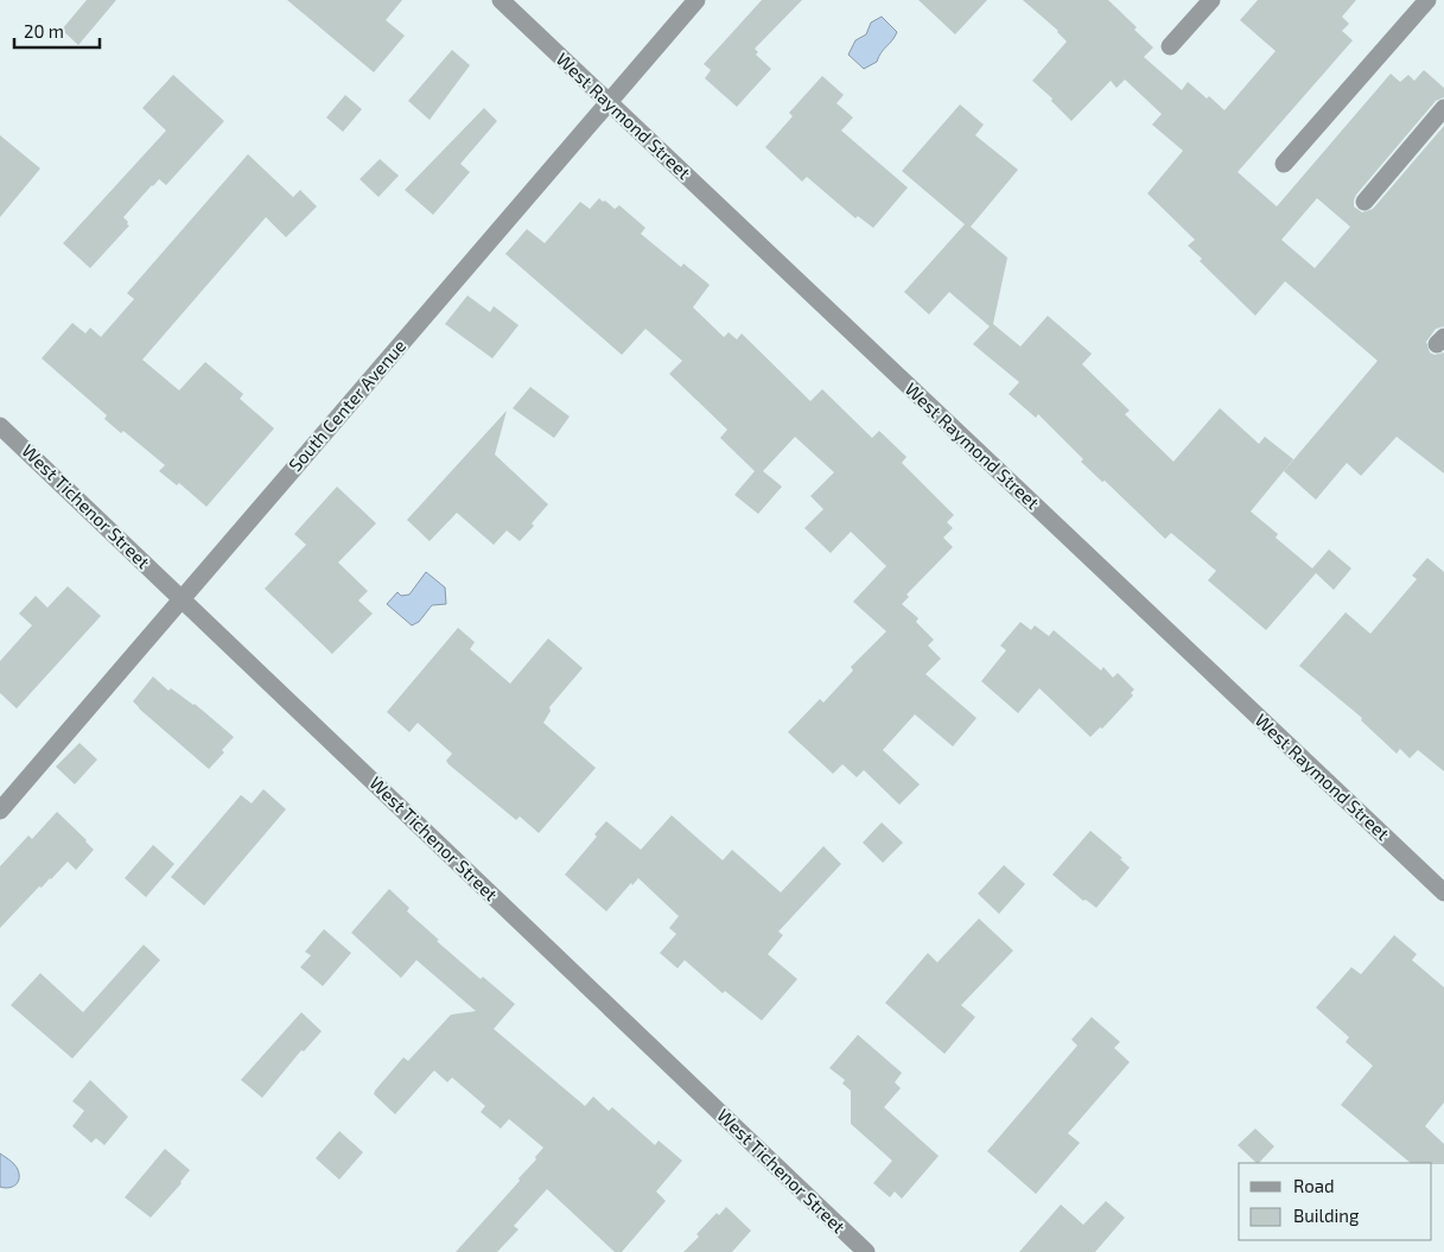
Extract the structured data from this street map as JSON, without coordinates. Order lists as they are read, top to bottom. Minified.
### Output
{"streets":{"street":["West Raymond Street","South Center Avenue","West Tichenor Street"]},"crossings":[["West Raymond Street","South Center Avenue"],["South Center Avenue","West Tichenor Street"]],"legend":["Road","Building"],"scale_bar":"20 m"}
